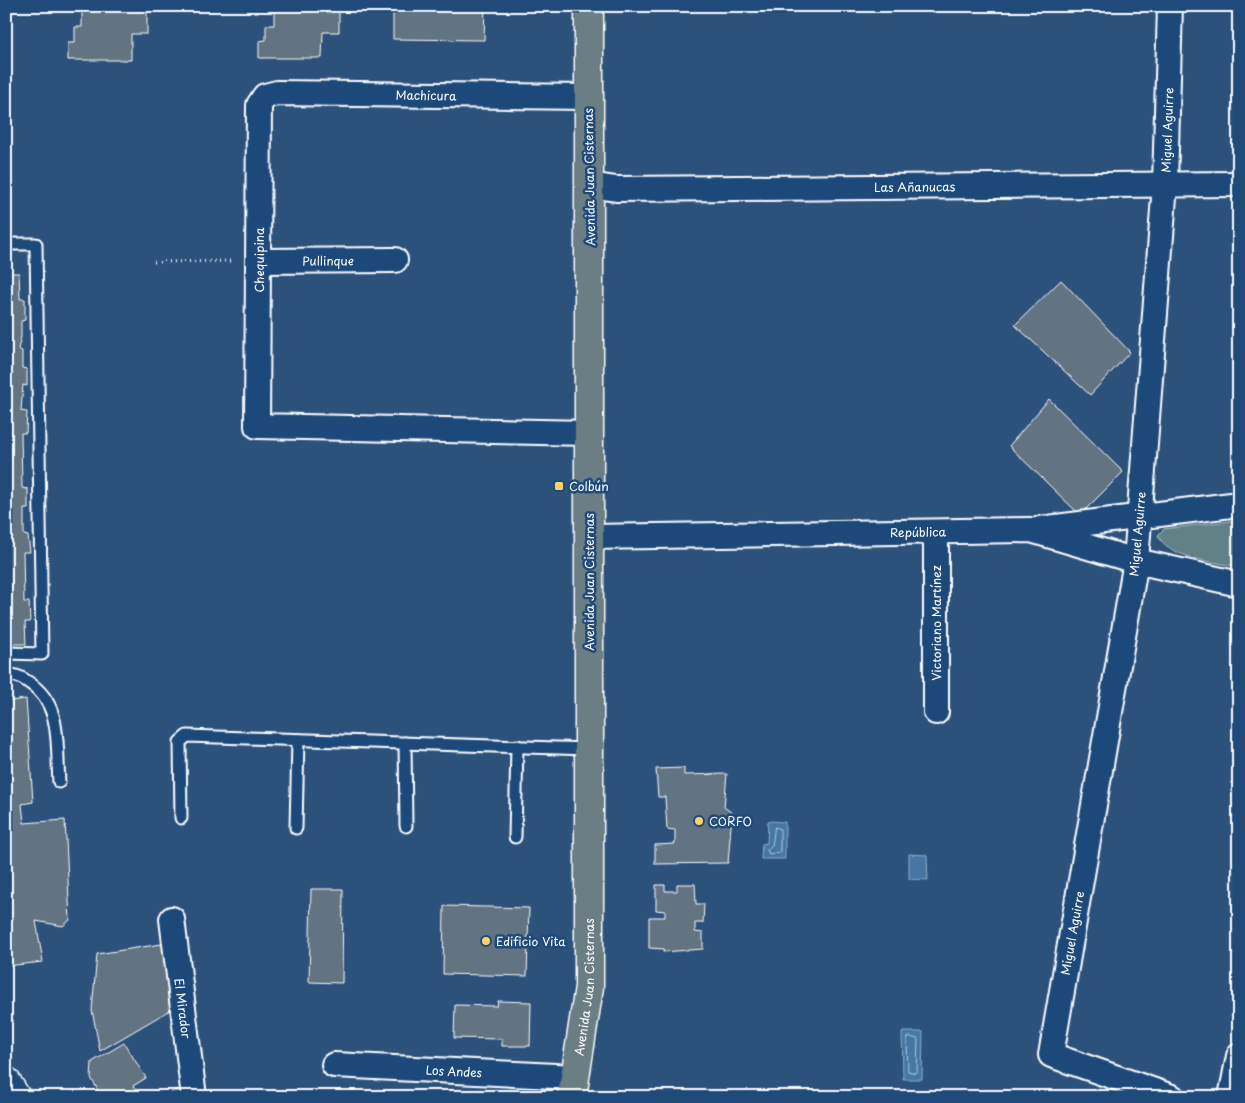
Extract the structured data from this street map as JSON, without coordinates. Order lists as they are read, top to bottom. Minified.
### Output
{"streets":{"main road":["Avenida Juan Cisternas"],"street":["Machicura","Miguel Aguirre","Las Añanucas","Chequipina","Pullinque","República","Victoriano Martínez","El Mirador","Los Andes"]},"crossings":[["Machicura","Avenida Juan Cisternas"],["Machicura","Chequipina"],["Miguel Aguirre","Las Añanucas"],["Miguel Aguirre","República"],["Avenida Juan Cisternas","Las Añanucas"],["Avenida Juan Cisternas","Chequipina"],["Avenida Juan Cisternas","República"],["Avenida Juan Cisternas","Los Andes"],["Chequipina","Pullinque"],["República","Victoriano Martínez"]],"places":{"transit":["Colbún"],"other":["CORFO","Edificio Vita"]}}
